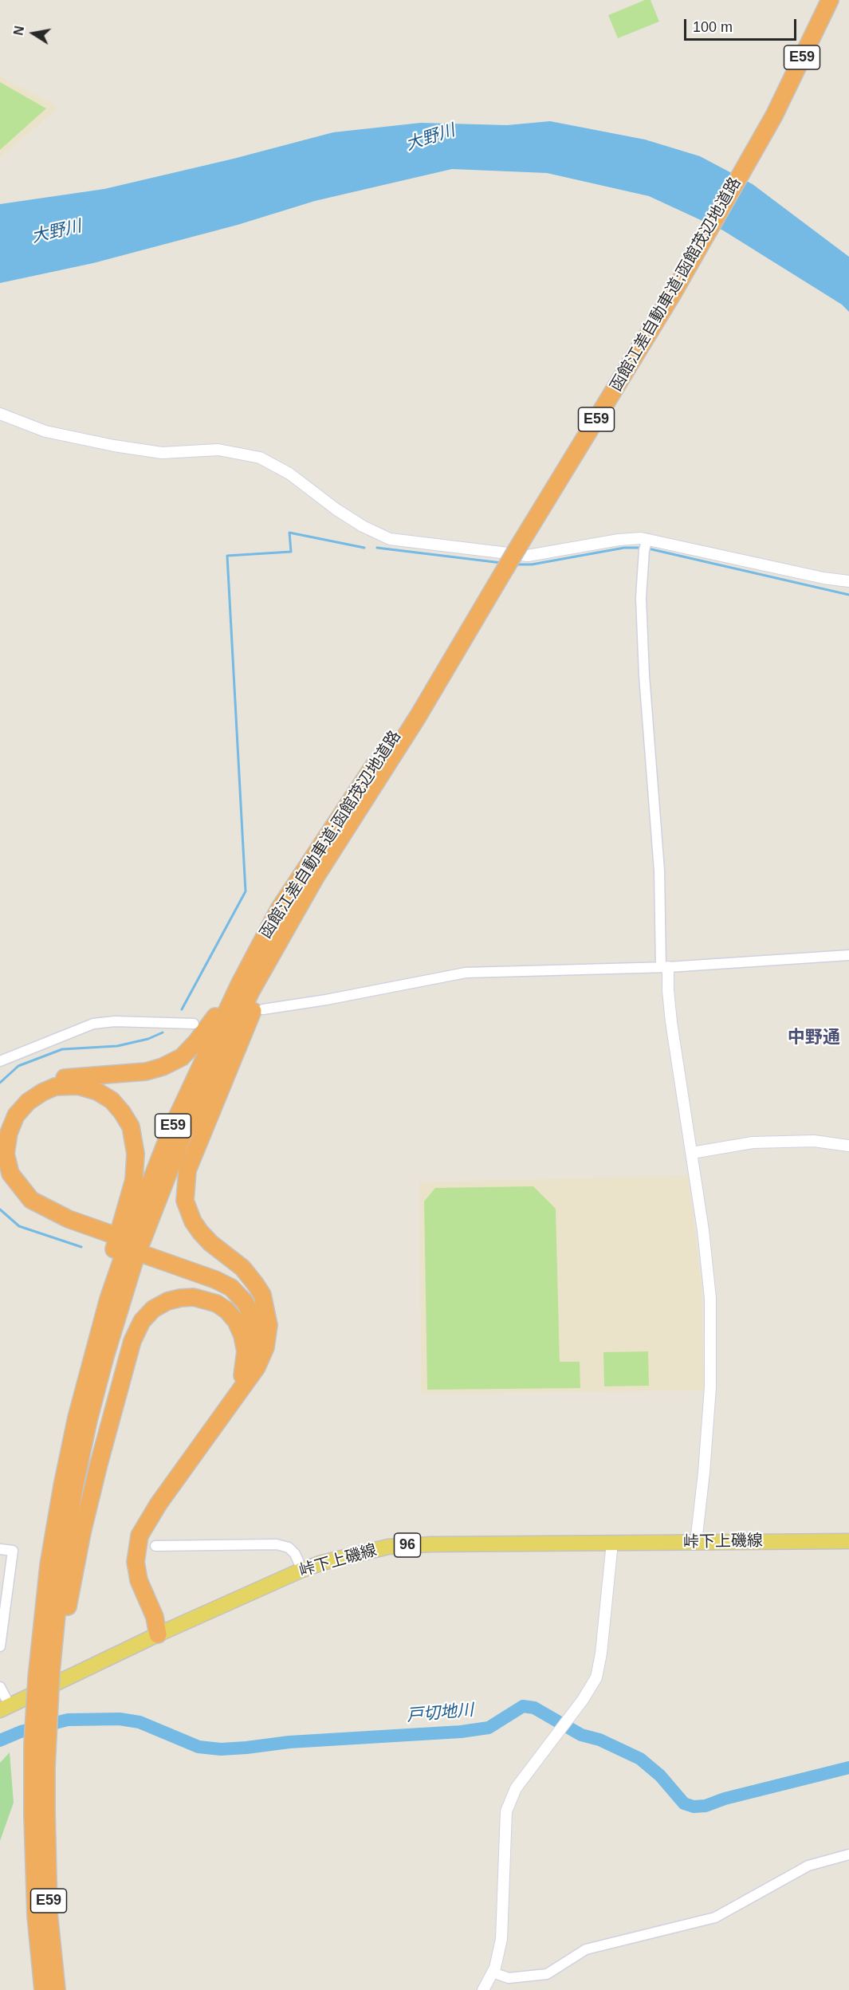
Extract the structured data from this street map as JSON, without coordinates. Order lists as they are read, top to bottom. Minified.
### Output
{"streets":{"highway":["E59","函館江差自動車道;函館茂辺地道路"],"main road":["峠下上磯線","96"]},"districts":["中野通"],"water":["大野川","戸切地川"],"scale_bar":"100 m","north":"left"}
